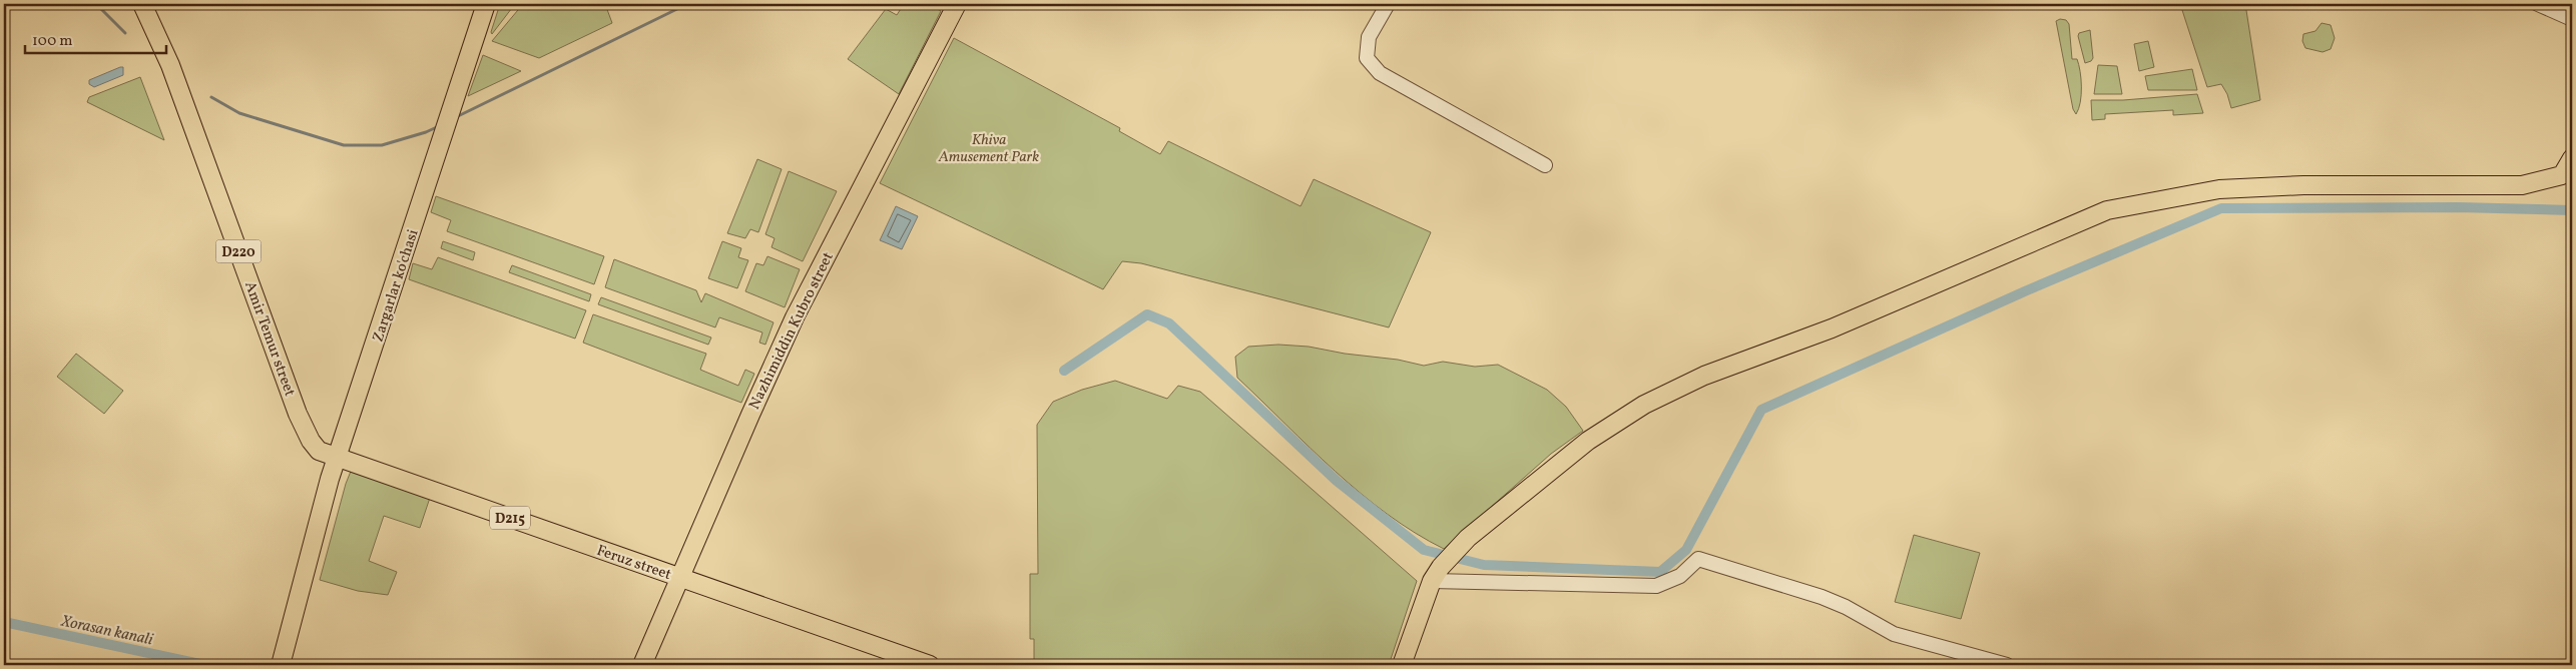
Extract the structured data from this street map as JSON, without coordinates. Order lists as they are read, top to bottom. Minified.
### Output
{"streets":{"main road":["D220","Zargarlar ko'chasi","Nazhimiddin Kubro street","Amir Temur street","D215","Feruz street"]},"crossings":[["Zargarlar ko'chasi","Amir Temur street"],["Zargarlar ko'chasi","Feruz street"],["Nazhimiddin Kubro street","Feruz street"],["Amir Temur street","Feruz street"]],"water":["Xorasan kanali"],"parks":["Khiva Amusement Park"],"scale_bar":"100 m"}
